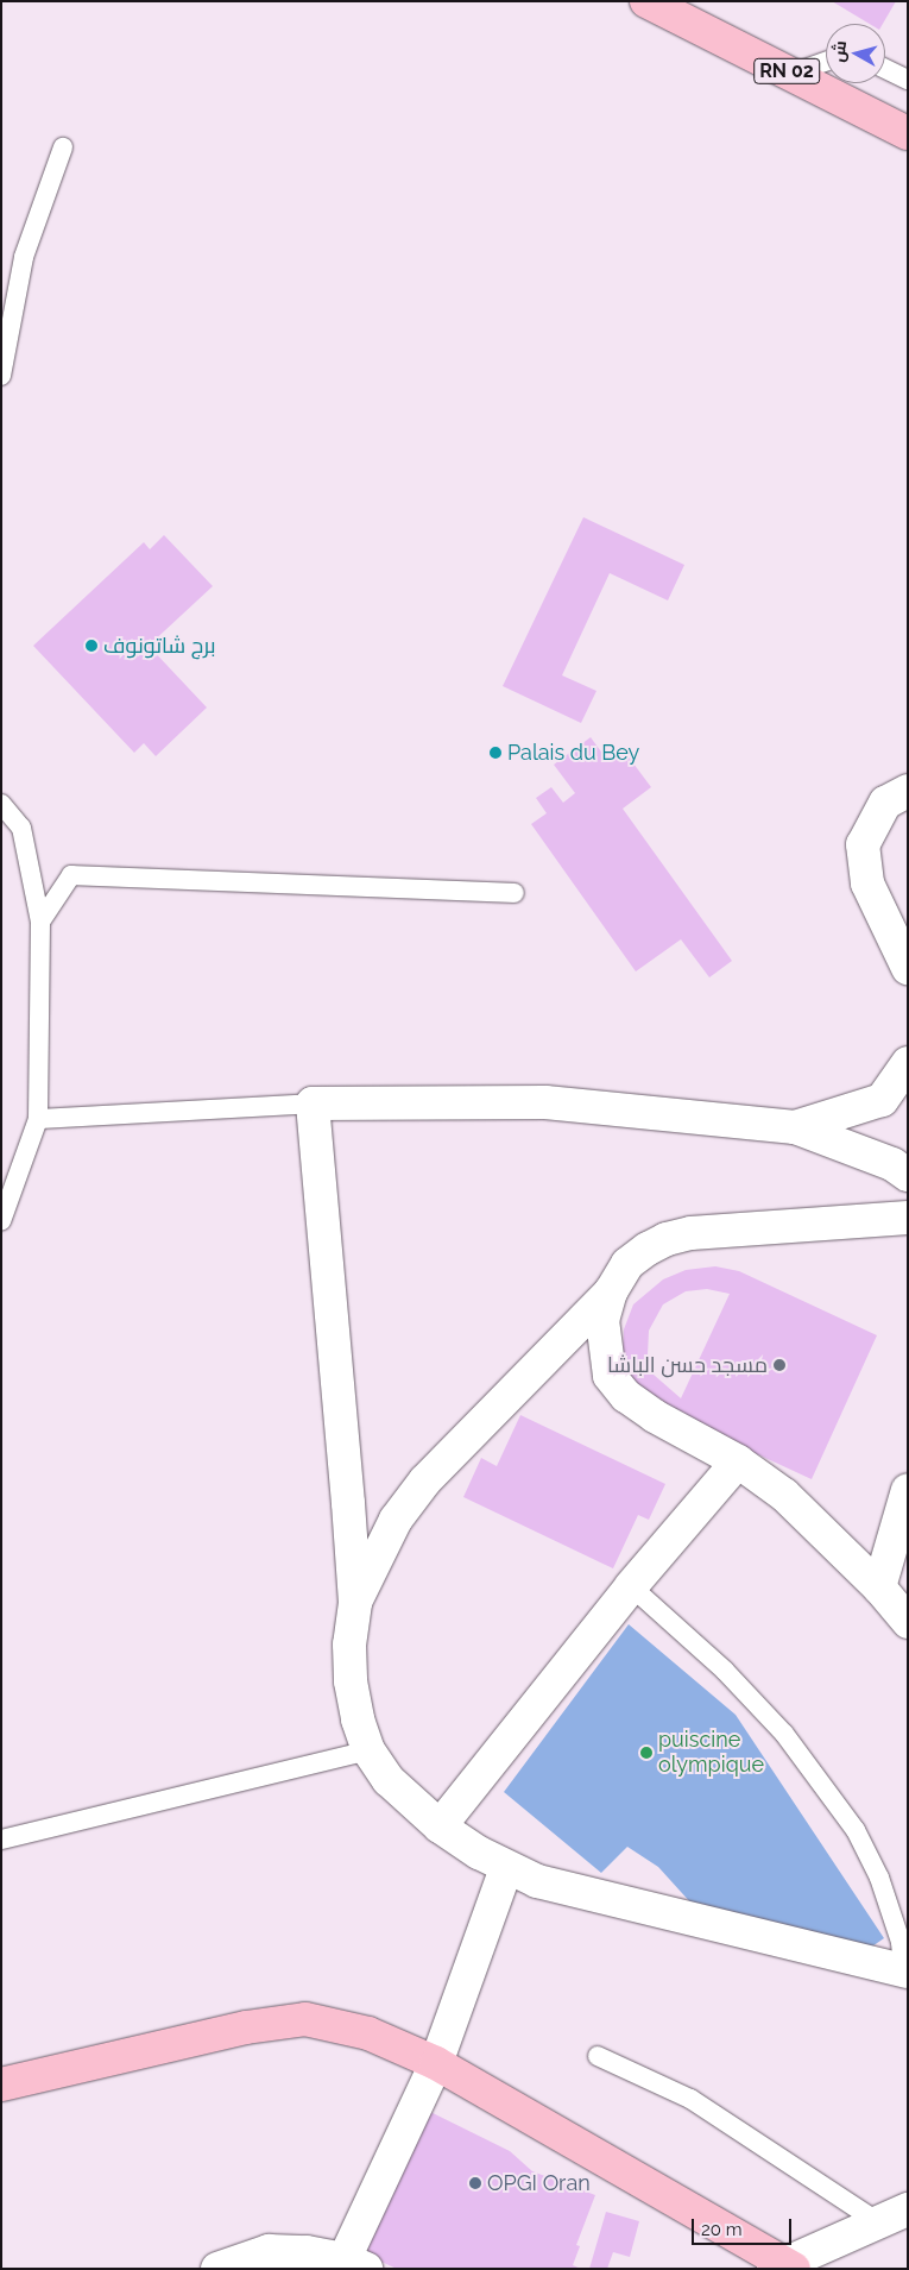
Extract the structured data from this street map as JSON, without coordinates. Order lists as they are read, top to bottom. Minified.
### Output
{"streets":{"main road":["RN 02"]},"places":["برج شاتونوف","Palais du Bey","مسجد حسن الباشا","puiscine olympique","OPGI Oran"],"scale_bar":"20 m","north":"left"}
